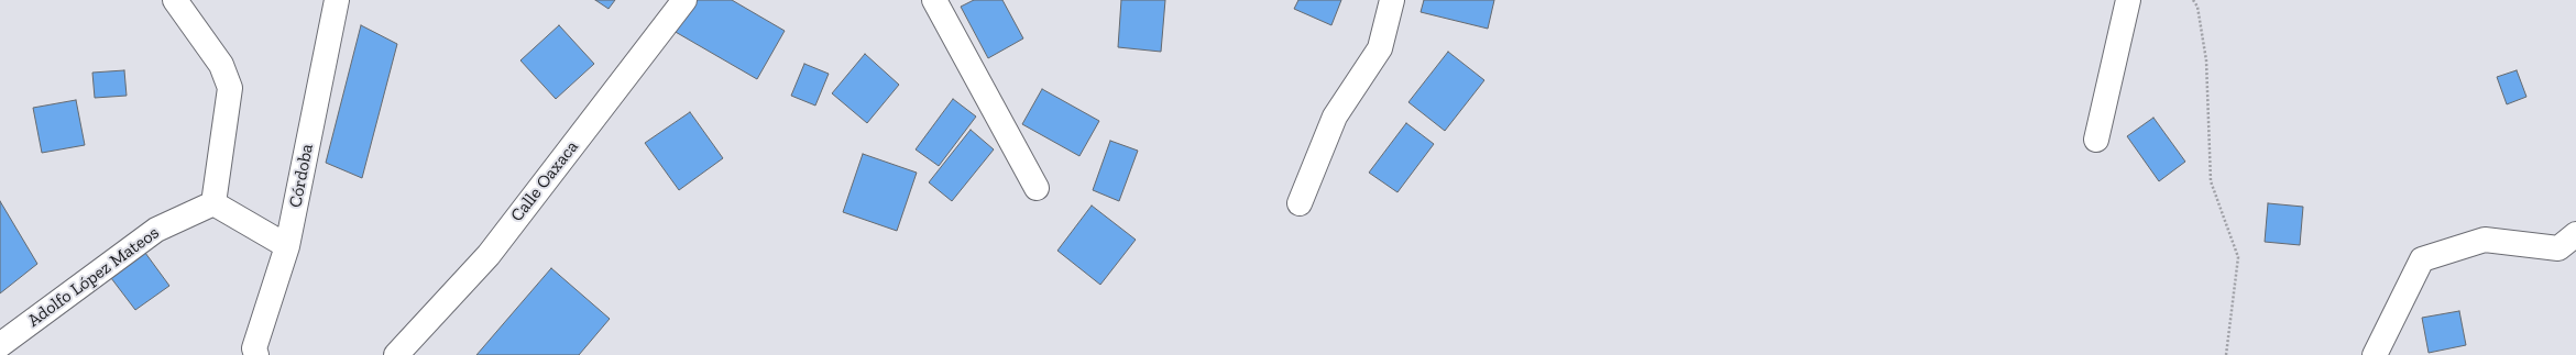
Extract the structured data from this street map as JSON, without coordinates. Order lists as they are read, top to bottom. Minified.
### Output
{"streets":{"street":["Córdoba","Calle Oaxaca","Adolfo López Mateos"]}}
